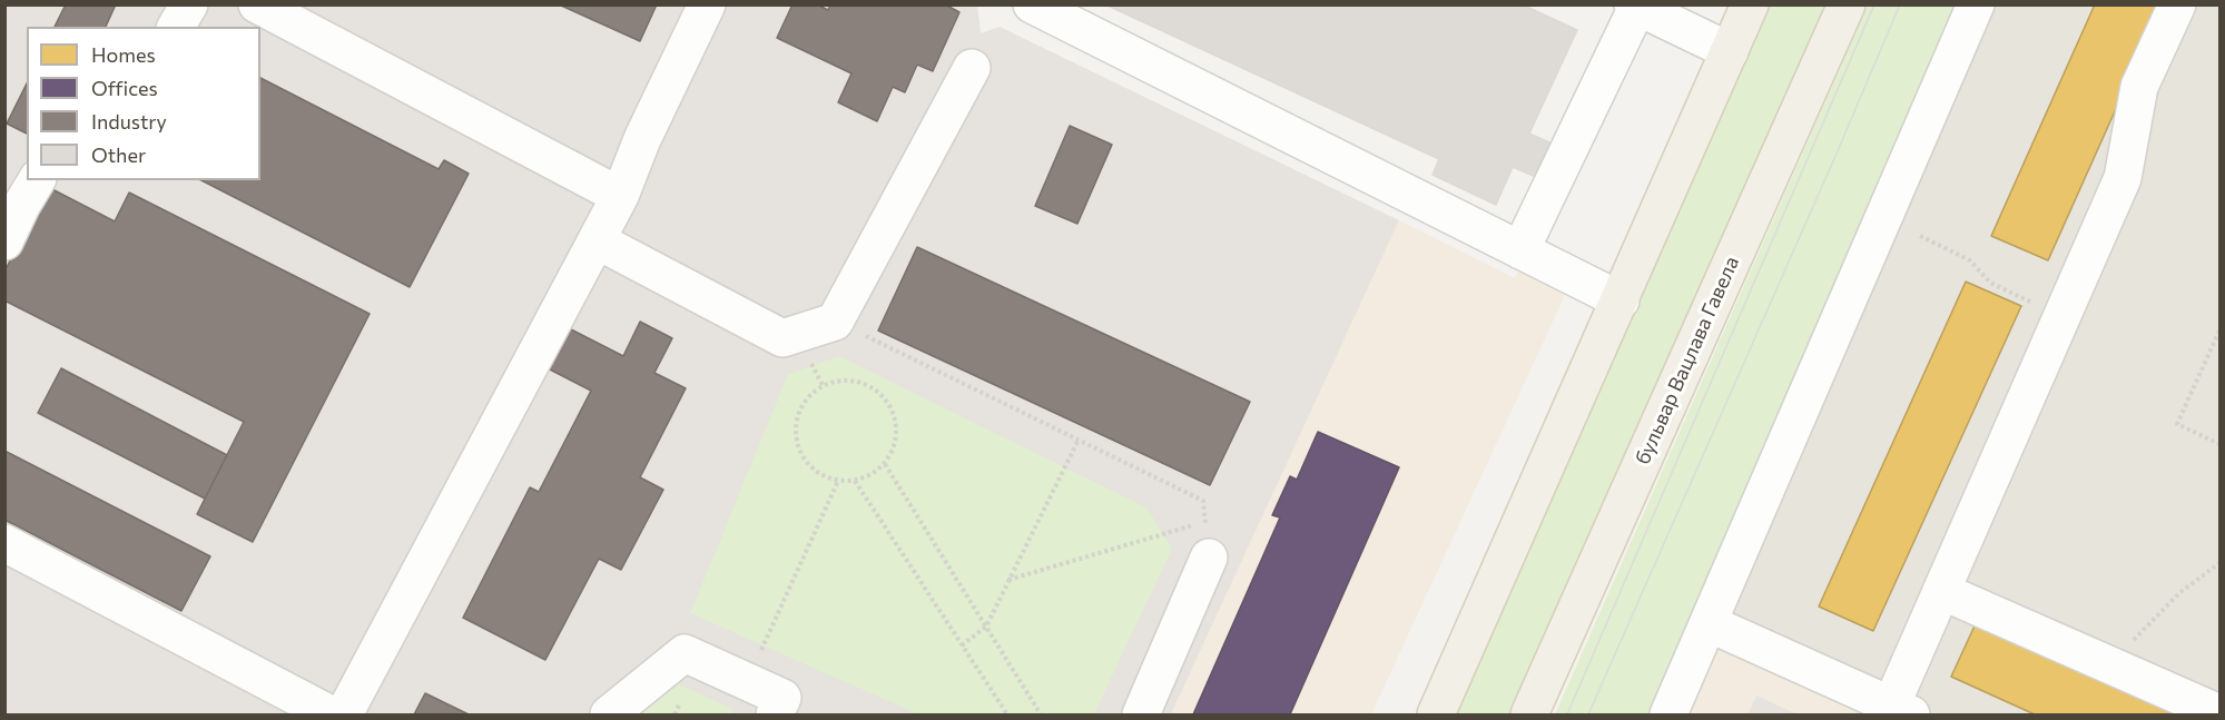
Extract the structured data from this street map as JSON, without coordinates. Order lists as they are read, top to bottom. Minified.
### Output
{"streets":{"main road":["бульвар Вацлава Гавела"]},"legend":["Homes","Offices","Industry","Other"]}
